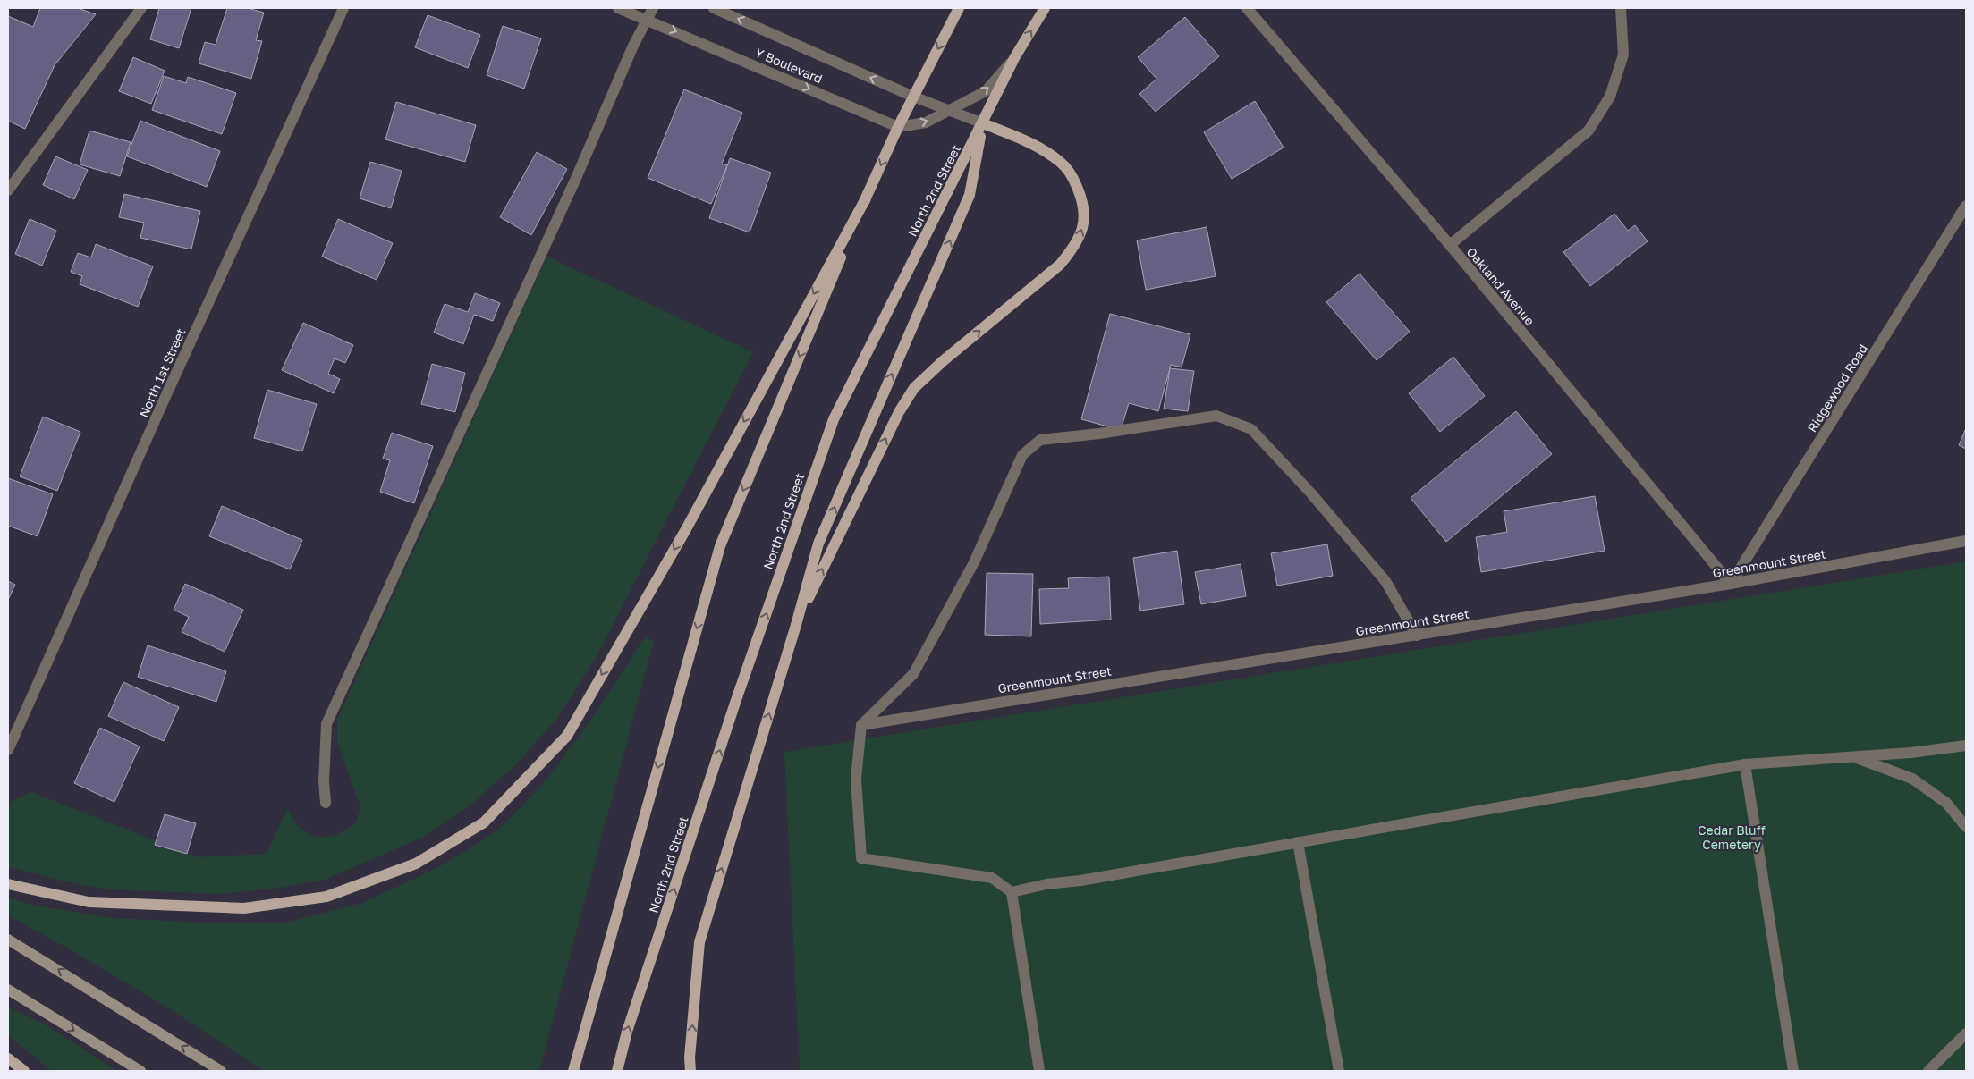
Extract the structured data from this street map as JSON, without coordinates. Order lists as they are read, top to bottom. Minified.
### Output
{"streets":{"main road":["North 2nd Street"],"street":["Y Boulevard","Oakland Avenue","North 1st Street","Ridgewood Road","Greenmount Street"]},"crossings":[["Y Boulevard","North 2nd Street"],["Oakland Avenue","Ridgewood Road"],["Oakland Avenue","Greenmount Street"],["Ridgewood Road","Greenmount Street"]],"parks":["Cedar Bluff Cemetery"]}
